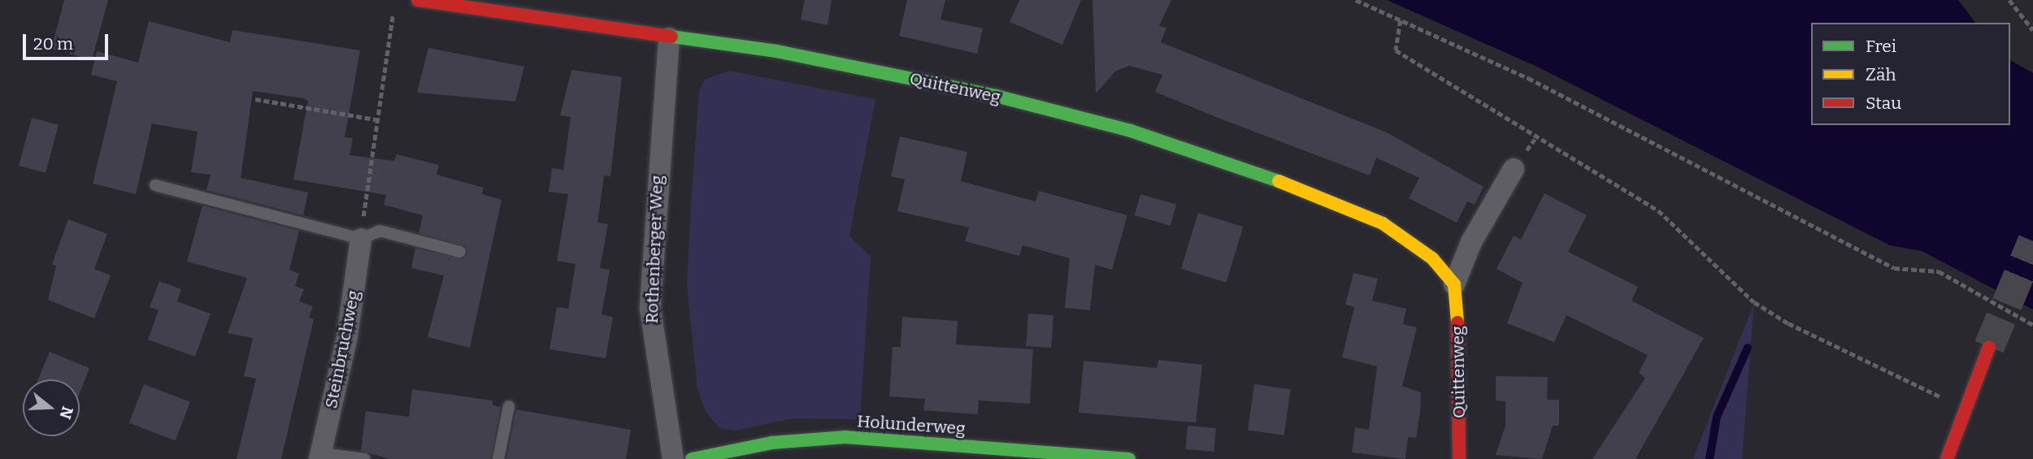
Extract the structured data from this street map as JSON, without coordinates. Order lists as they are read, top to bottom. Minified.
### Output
{"streets":{"street":["Quittenweg","Rothenberger Weg","Steinbruchweg","Holunderweg"]},"crossings":[["Quittenweg","Rothenberger Weg"]],"legend":["Frei","Zäh","Stau"],"scale_bar":"20 m","north":"right"}
